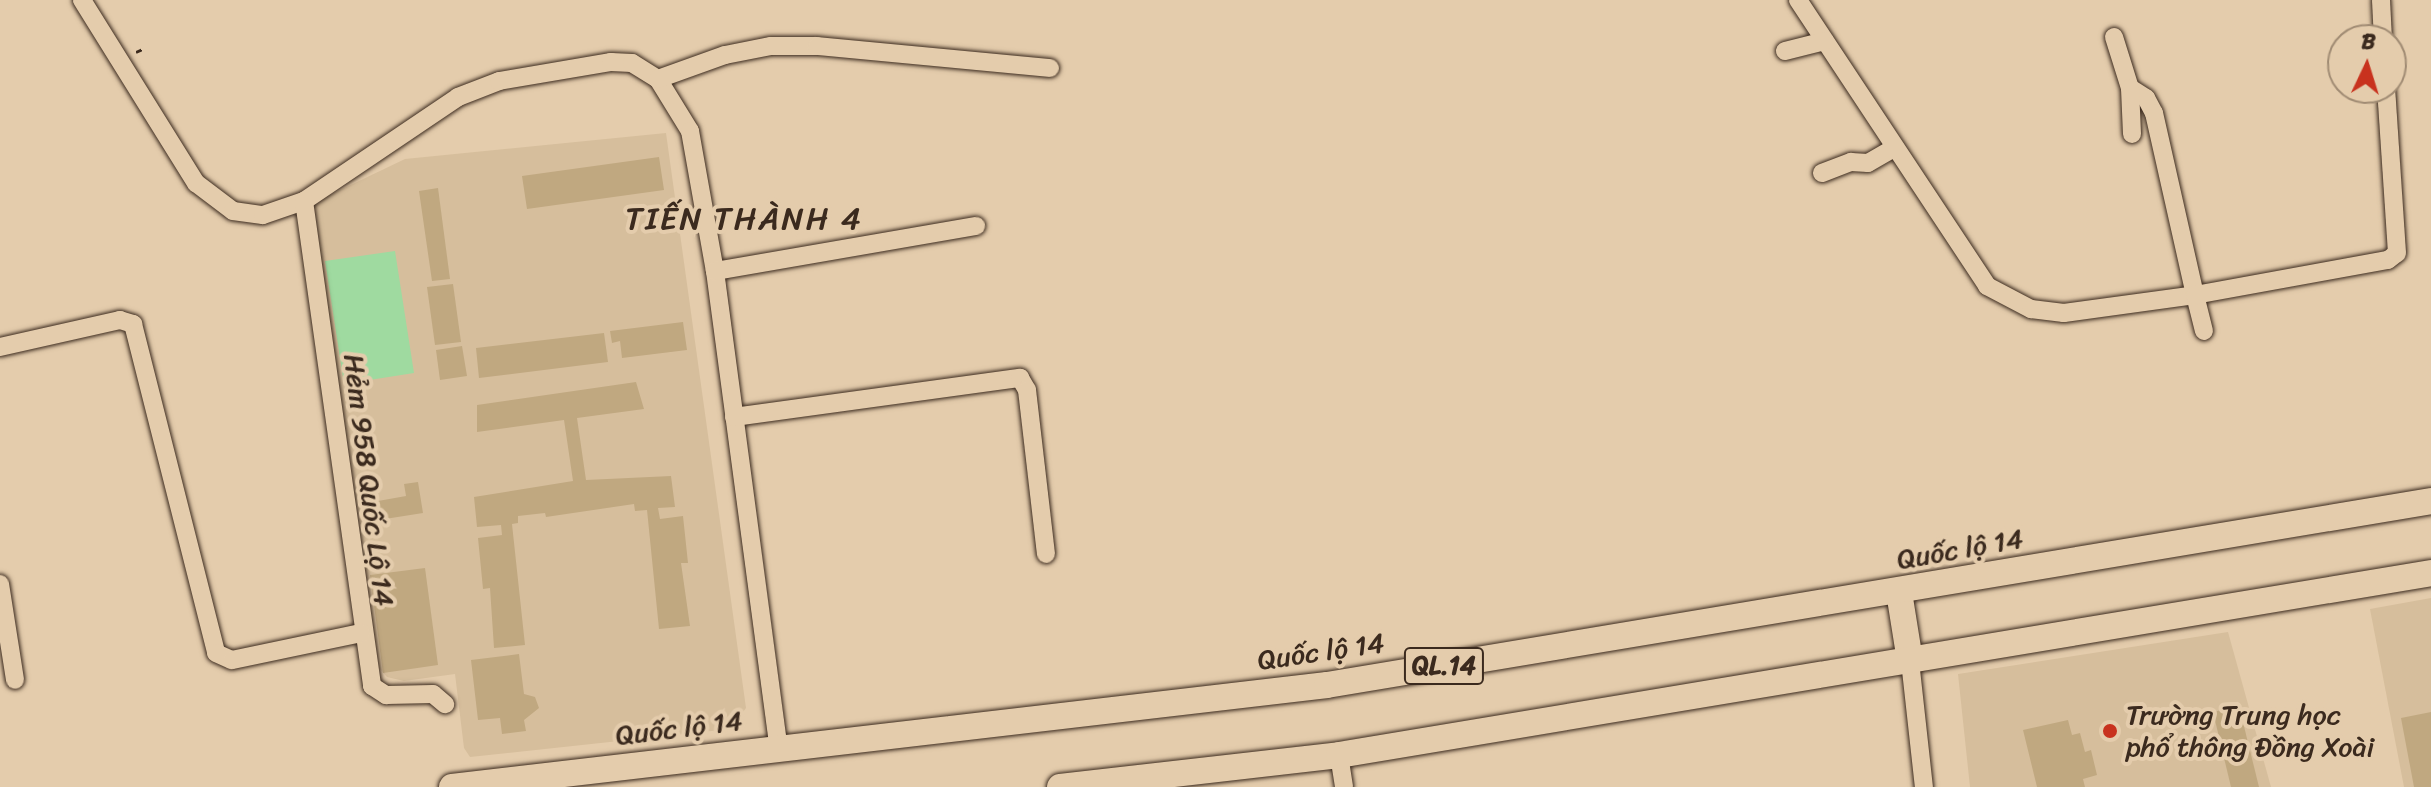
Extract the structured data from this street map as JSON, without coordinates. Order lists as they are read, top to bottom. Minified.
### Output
{"streets":{"highway":["Quốc lộ 14","QL.14"],"street":["Hẻm 958 Quốc Lộ 14"]},"districts":["TIẾN THÀNH 4"],"places":["Trường Trung học phổ thông Đồng Xoài"],"north":"top"}
